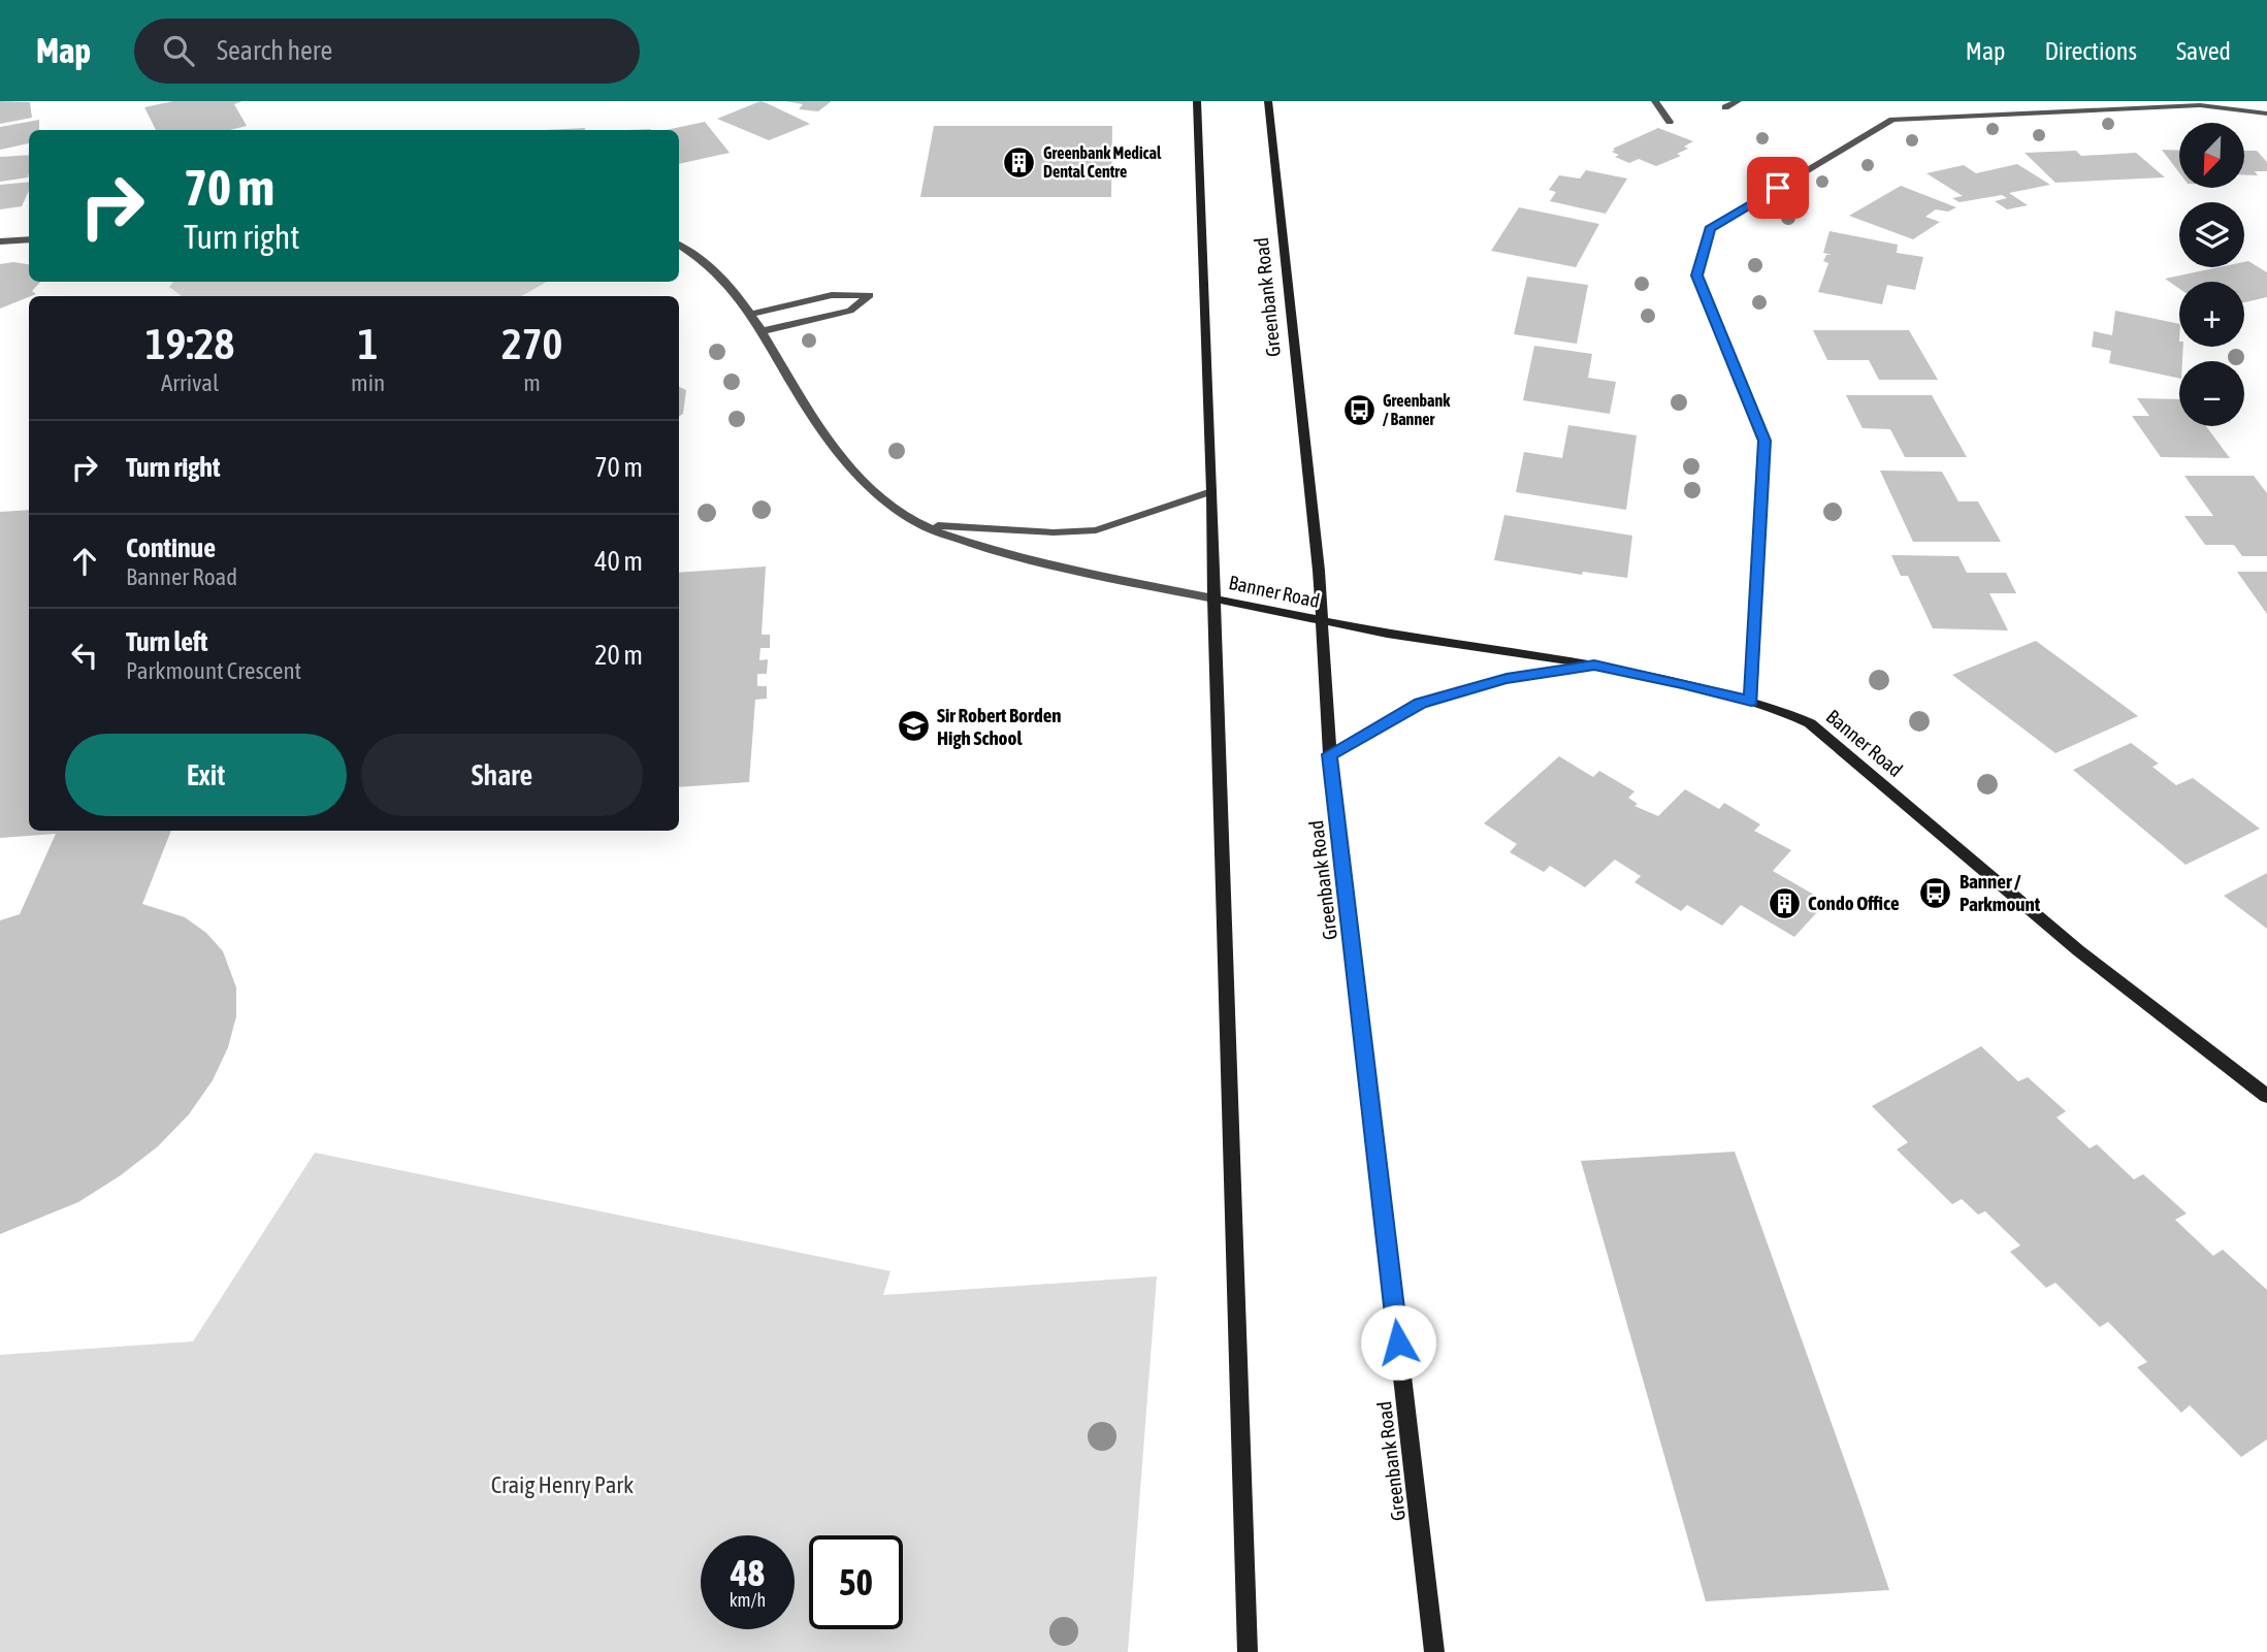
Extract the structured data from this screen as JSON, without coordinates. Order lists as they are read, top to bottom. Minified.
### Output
{"streets":{"main road":["Greenbank Road","Banner Road"]},"crossings":[["Greenbank Road","Banner Road"]],"parks":["Craig Henry Park"],"places":{"building":["Greenbank Medical Dental Centre","Condo Office"],"bus stop":["Greenbank / Banner","Banner / Parkmount"],"school or university":["Sir Robert Borden High School"]},"north":"bottom left","page":{"header":"Map","search":"Search here","nav":["Map","Directions","Saved"],"map_buttons":["+","−"],"turn":["70 m","Turn right"],"eta":["19:28","Arrival","1","min","270","m"],"list":[{"name":"Turn right","value":"70 m"},{"name":"Continue","note":"Banner Road","value":"40 m"},{"name":"Turn left","note":"Parkmount Crescent","value":"20 m"}],"buttons":["Exit","Share"],"speed":"48 km/h","limit":"50"}}
